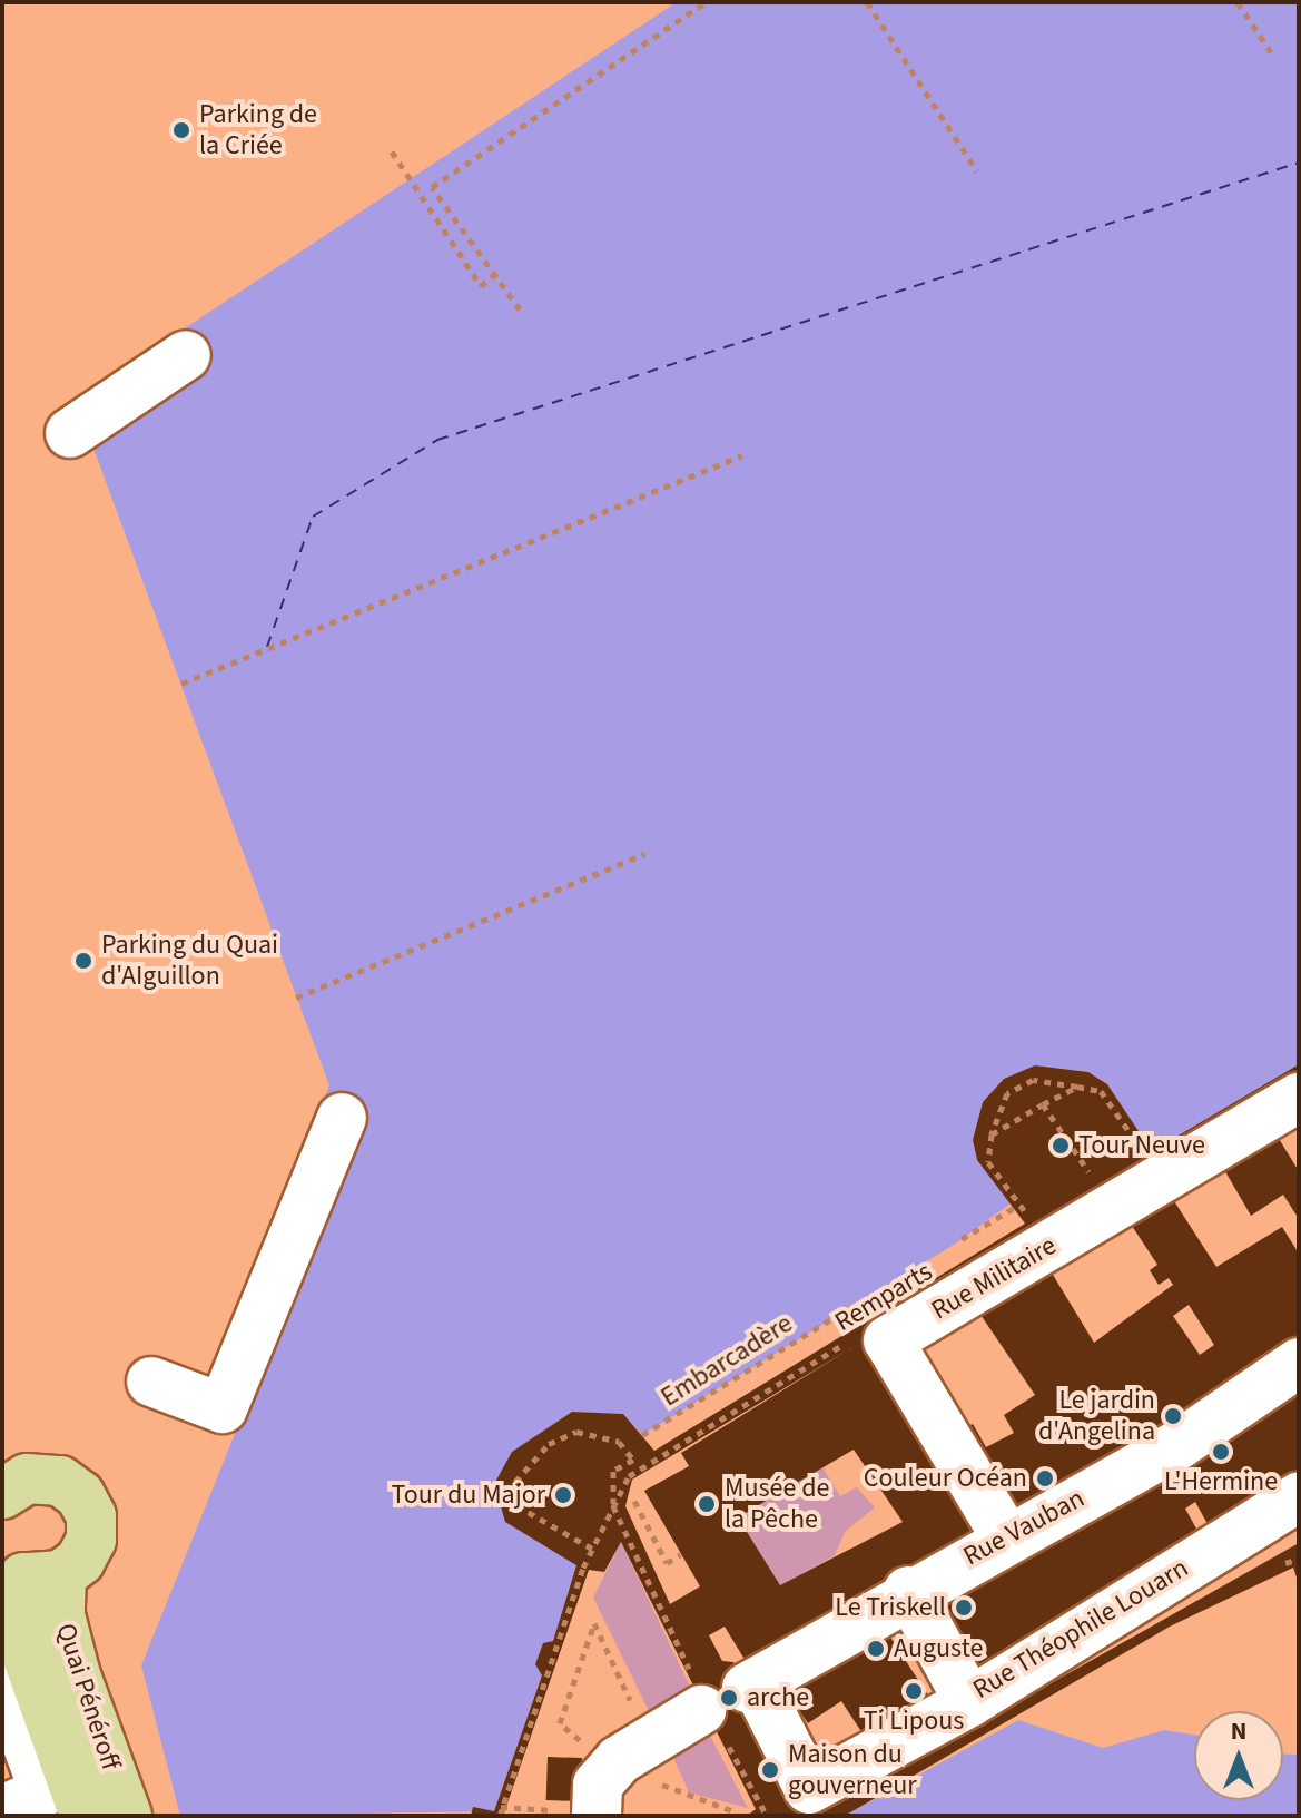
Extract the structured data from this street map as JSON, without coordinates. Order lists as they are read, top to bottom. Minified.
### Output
{"streets":{"main road":["Quai Pénéroff"],"street":["Rue Militaire","Rue Vauban","Rue Théophile Louarn"],"path":["Remparts","Embarcadère"]},"crossings":[["Rue Militaire","Rue Vauban"],["Rue Vauban","Rue Théophile Louarn"]],"places":["Parking de la Criée","Parking du Quai d'AIguillon","Tour Neuve","Le jardin d'Angelina","L'Hermine","Couleur Océan","Tour du Major","Musée de la Pêche","Le Triskell","Auguste","Ti Lipous","arche","Maison du gouverneur"],"north":"top"}
